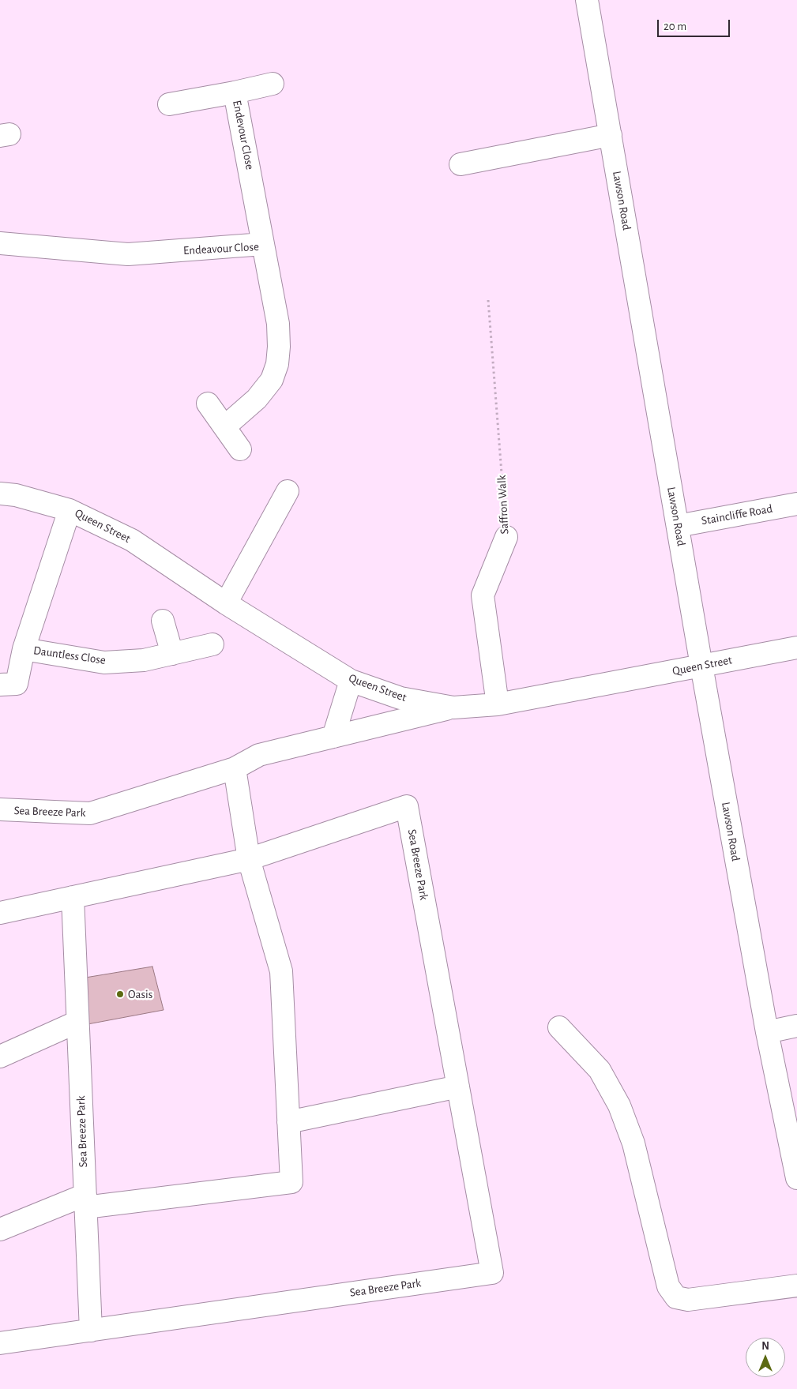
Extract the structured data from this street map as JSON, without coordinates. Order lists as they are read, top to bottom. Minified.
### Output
{"streets":{"street":["Endevour Close","Lawson Road","Endeavour Close","Saffron Walk","Staincliffe Road","Queen Street","Dauntless Close","Sea Breeze Park"]},"crossings":[["Endevour Close","Endeavour Close"],["Lawson Road","Staincliffe Road"],["Lawson Road","Queen Street"],["Saffron Walk","Queen Street"],["Queen Street","Dauntless Close"],["Queen Street","Sea Breeze Park"]],"places":["Oasis"],"scale_bar":"20 m","north":"top"}
